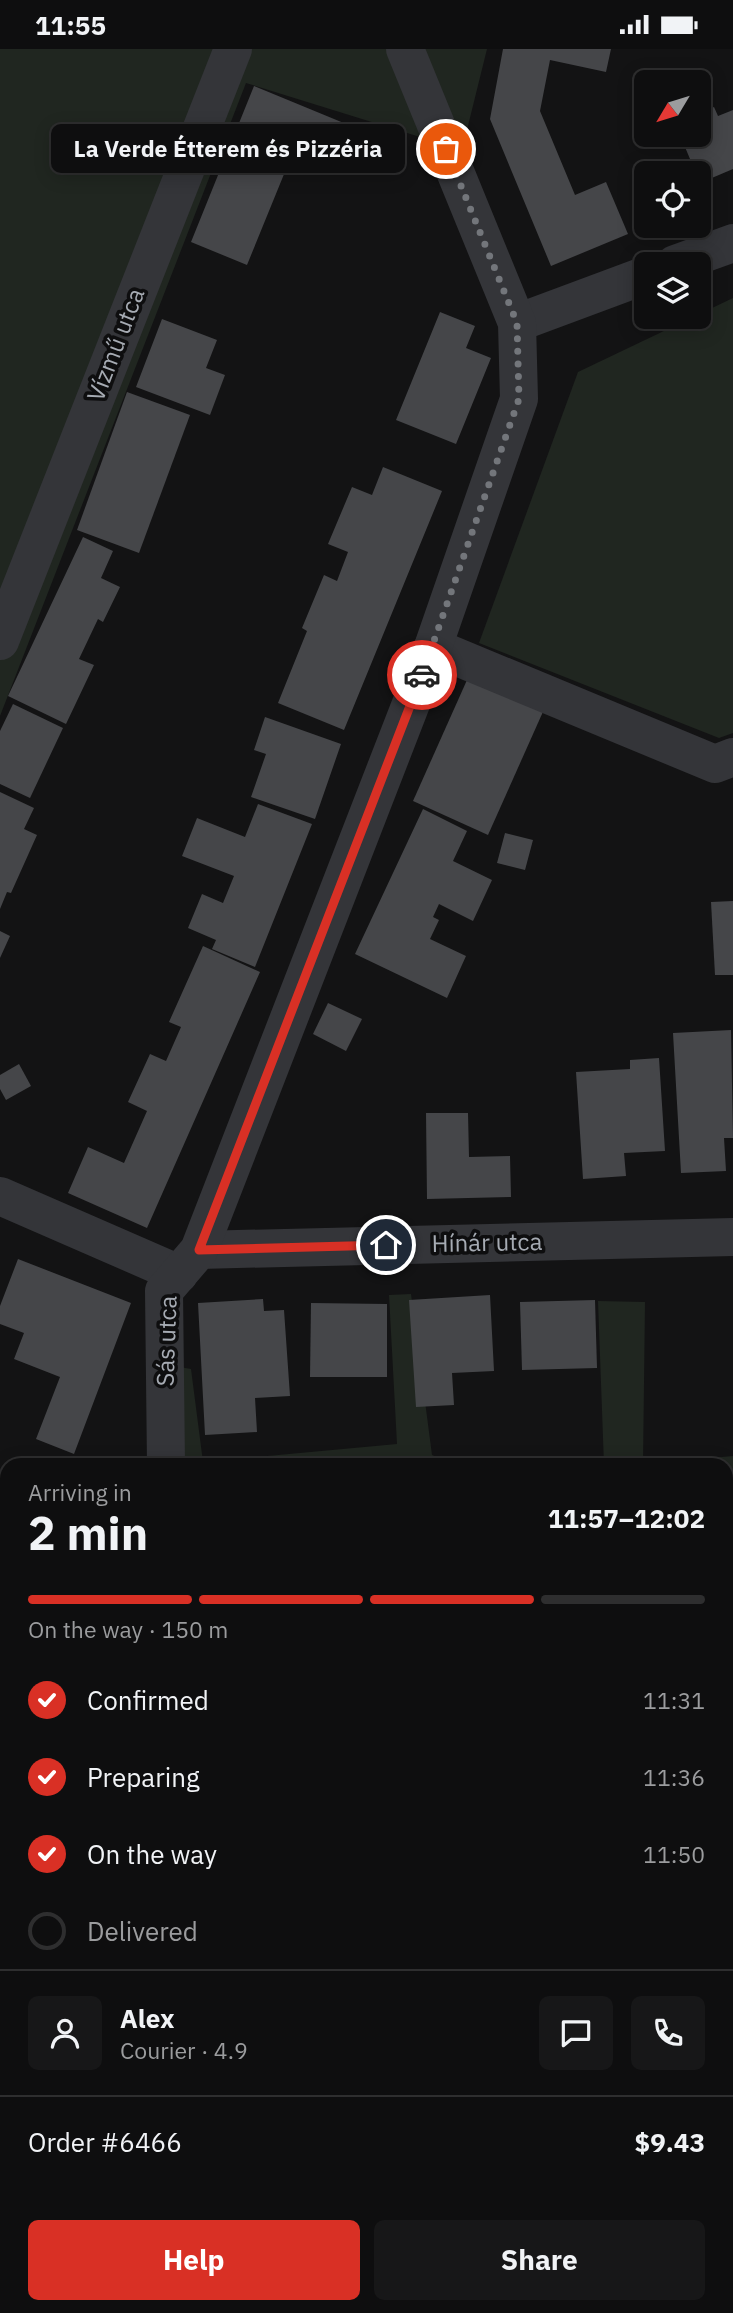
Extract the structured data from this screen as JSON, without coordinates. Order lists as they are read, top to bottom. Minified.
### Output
{"streets":{"street":["Vízmű utca","Hínár utca","Sás utca"]},"crossings":[["Hínár utca","Sás utca"]],"places":["La Verde Étterem és Pizzéria"],"north":"bottom left","page":{"status":"11:55","bubble":"La Verde Étterem és Pizzéria","heading":["2 min","Arriving in","11:57–12:02"],"panel":["Alex","Courier · 4.9","Order #6466","$9.43"],"bar":"On the way · 150 m","list":[["Confirmed","11:31"],["Preparing","11:36"],["On the way","11:50"],"Delivered"],"buttons":["Help","Share"]}}
